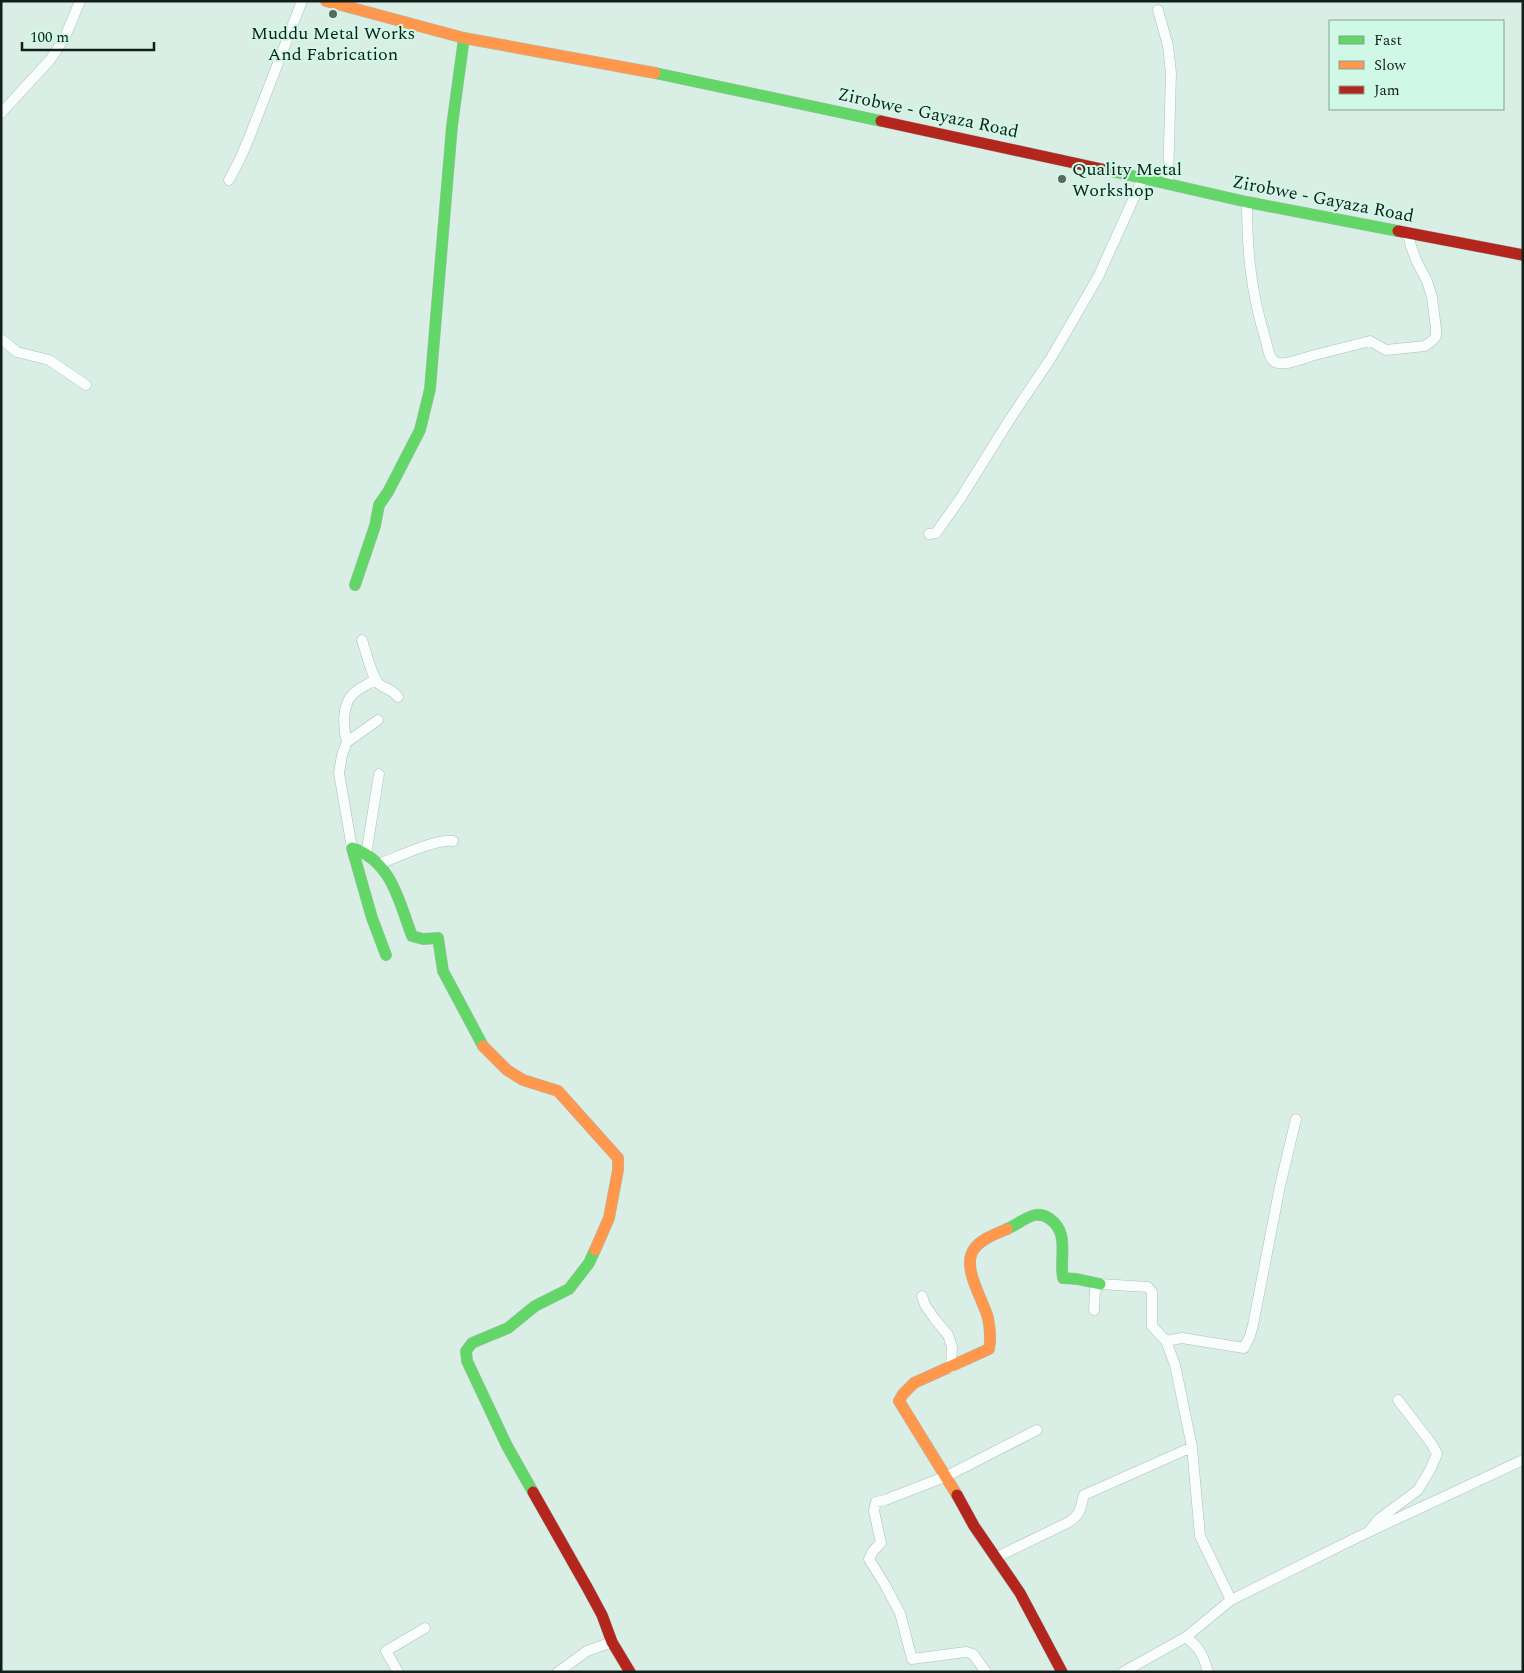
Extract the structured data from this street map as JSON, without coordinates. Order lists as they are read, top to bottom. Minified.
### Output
{"streets":{"street":["Zirobwe - Gayaza Road"]},"places":["Muddu Metal Works And Fabrication","Quality Metal Workshop"],"legend":["Fast","Slow","Jam"],"scale_bar":"100 m"}
